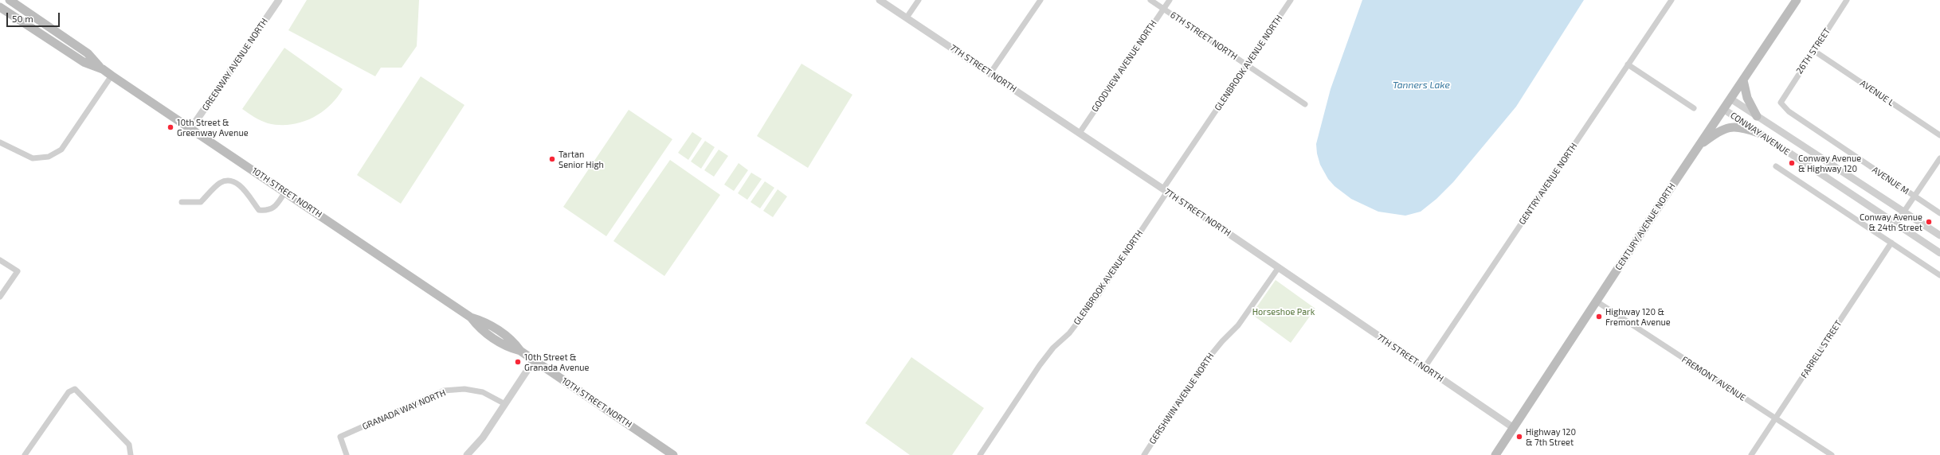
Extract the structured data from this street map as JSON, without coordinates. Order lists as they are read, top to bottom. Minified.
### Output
{"streets":{"main road":["10TH STREET NORTH","CENTURY AVENUE NORTH"],"street":["6TH STREET NORTH","26TH STREET","GLENBROOK AVENUE NORTH","GREENWAY AVENUE NORTH","GOODVIEW AVENUE NORTH","7TH STREET NORTH","AVENUE L","CONWAY AVENUE","AVENUE M","GENTRY AVENUE NORTH","FARRELL STREET","FREMONT AVENUE","GERSHWIN AVENUE NORTH","GRANADA WAY NORTH"]},"crossings":[["6TH STREET NORTH","GLENBROOK AVENUE NORTH"],["6TH STREET NORTH","GOODVIEW AVENUE NORTH"],["26TH STREET","AVENUE L"],["26TH STREET","AVENUE M"],["GLENBROOK AVENUE NORTH","7TH STREET NORTH"],["GREENWAY AVENUE NORTH","10TH STREET NORTH"],["GOODVIEW AVENUE NORTH","7TH STREET NORTH"],["7TH STREET NORTH","GENTRY AVENUE NORTH"],["7TH STREET NORTH","CENTURY AVENUE NORTH"],["7TH STREET NORTH","GERSHWIN AVENUE NORTH"],["CONWAY AVENUE","CENTURY AVENUE NORTH"],["CENTURY AVENUE NORTH","FREMONT AVENUE"],["FARRELL STREET","FREMONT AVENUE"]],"water":["Tanners Lake"],"parks":["Horseshoe Park"],"places":["10th Street & Greenway Avenue","Tartan Senior High","Conway Avenue & Highway 120","Conway Avenue & 24th Street","Highway 120 & Fremont Avenue","10th Street & Granada Avenue","Highway 120 & 7th Street"],"scale_bar":"50 m"}
